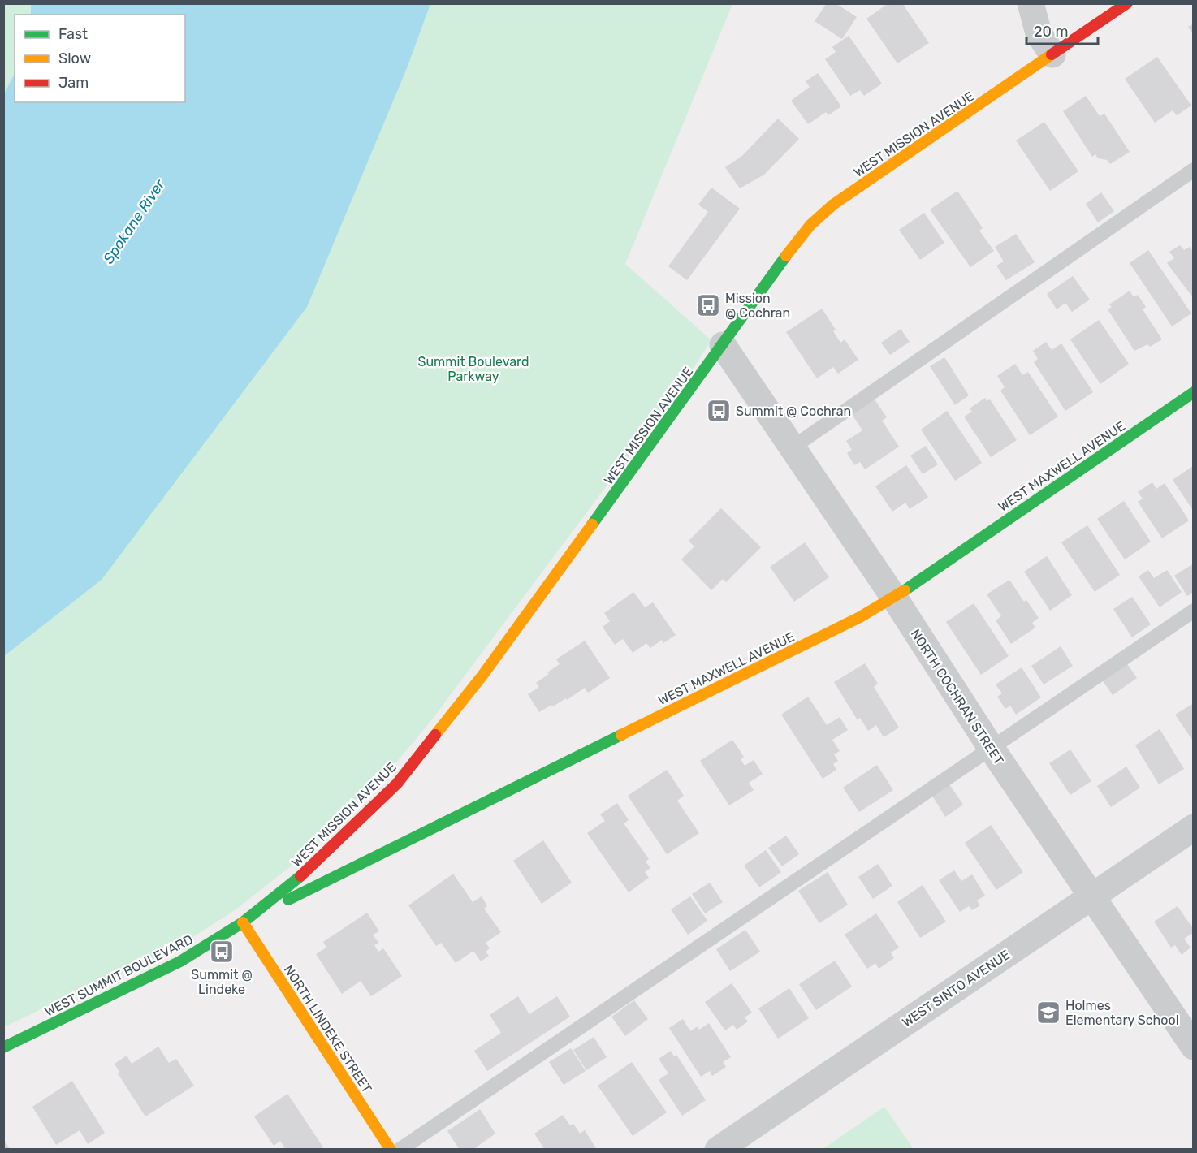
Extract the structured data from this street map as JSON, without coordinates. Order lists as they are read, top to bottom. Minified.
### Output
{"streets":{"street":["WEST MISSION AVENUE","WEST MAXWELL AVENUE","NORTH COCHRAN STREET","WEST SUMMIT BOULEVARD","WEST SINTO AVENUE","NORTH LINDEKE STREET"]},"crossings":[["WEST MISSION AVENUE","WEST MAXWELL AVENUE"],["WEST MISSION AVENUE","NORTH COCHRAN STREET"],["WEST MISSION AVENUE","WEST SUMMIT BOULEVARD"],["WEST MISSION AVENUE","NORTH LINDEKE STREET"],["WEST MAXWELL AVENUE","NORTH COCHRAN STREET"],["WEST MAXWELL AVENUE","WEST SUMMIT BOULEVARD"],["WEST MAXWELL AVENUE","NORTH LINDEKE STREET"],["NORTH COCHRAN STREET","WEST SINTO AVENUE"],["WEST SUMMIT BOULEVARD","NORTH LINDEKE STREET"]],"water":["Spokane River"],"parks":["Summit Boulevard Parkway"],"places":{"bus stop":["Mission @ Cochran","Summit @ Cochran","Summit @ Lindeke"],"school or university":["Holmes Elementary School"]},"legend":["Fast","Slow","Jam"],"scale_bar":"20 m"}
